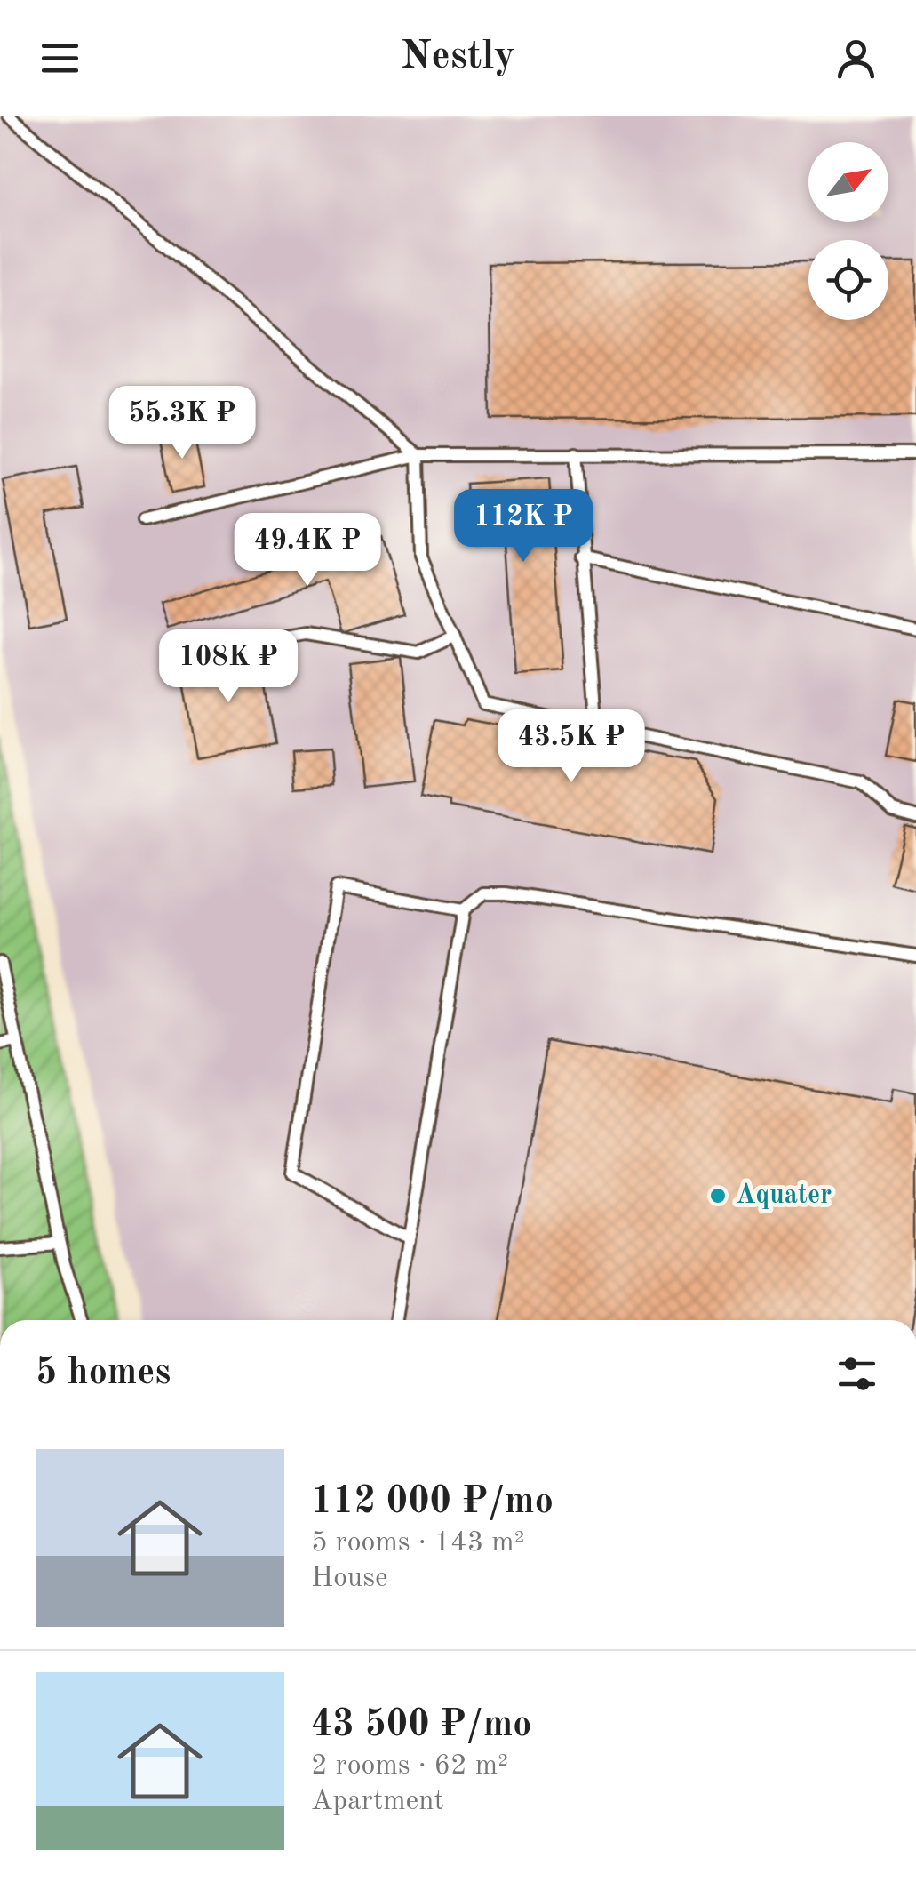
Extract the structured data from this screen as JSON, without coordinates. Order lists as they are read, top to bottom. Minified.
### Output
{"places":["Aquater"],"north":"top right","page":{"header":"Nestly","price":["55.3K ₽","112K ₽","49.4K ₽","108K ₽","43.5K ₽"],"heading":"5 homes","list":[{"name":"112 000 ₽/mo","note":"5 rooms · 143 m² · House"},{"name":"43 500 ₽/mo","note":"2 rooms · 62 m² · Apartment"}]}}
